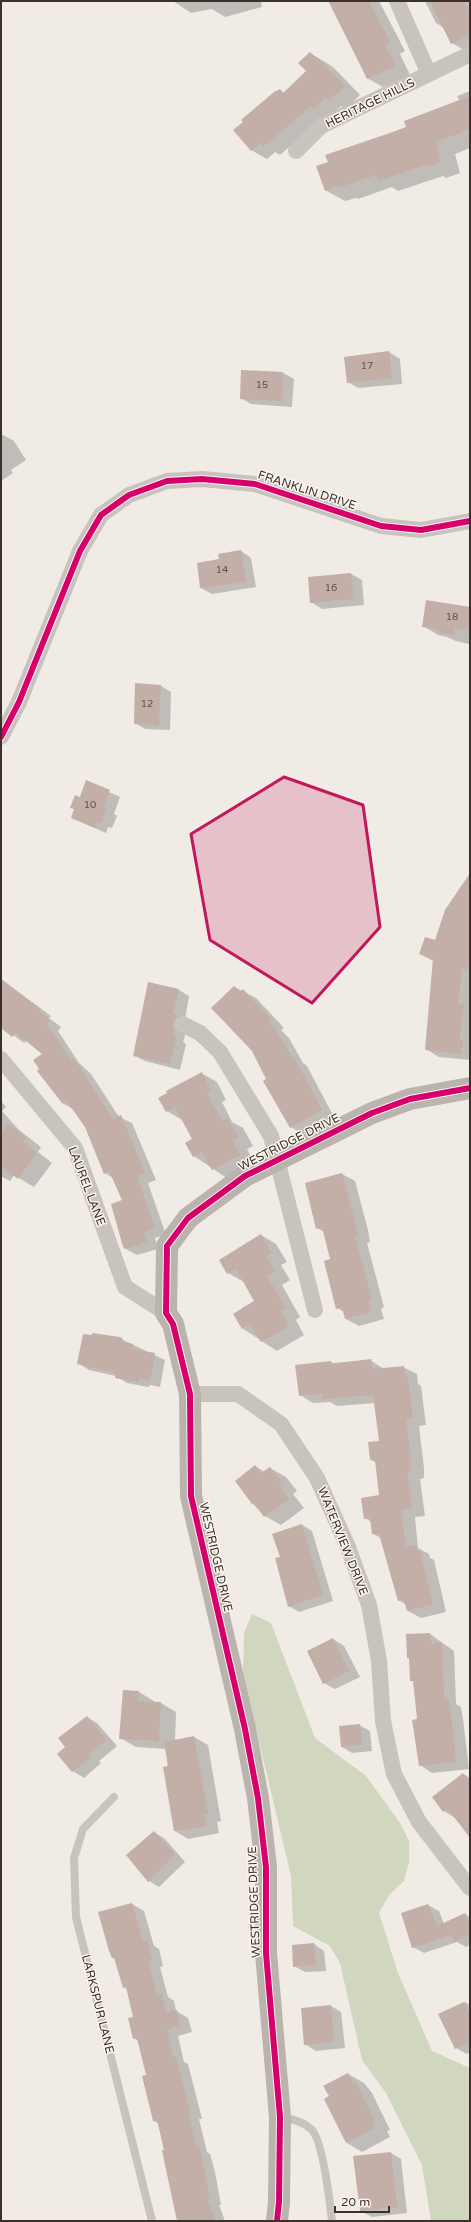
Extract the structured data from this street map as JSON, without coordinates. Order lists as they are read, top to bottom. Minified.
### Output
{"streets":{"street":["HERITAGE HILLS","FRANKLIN DRIVE","WESTRIDGE DRIVE","LAUREL LANE","WATERVIEW DRIVE"],"lane":["LARKSPUR LANE"]},"crossings":[["WESTRIDGE DRIVE","LAUREL LANE"],["WESTRIDGE DRIVE","WATERVIEW DRIVE"]],"house_numbers":["17","15","14","16","18","12","10"],"scale_bar":"20 m"}
